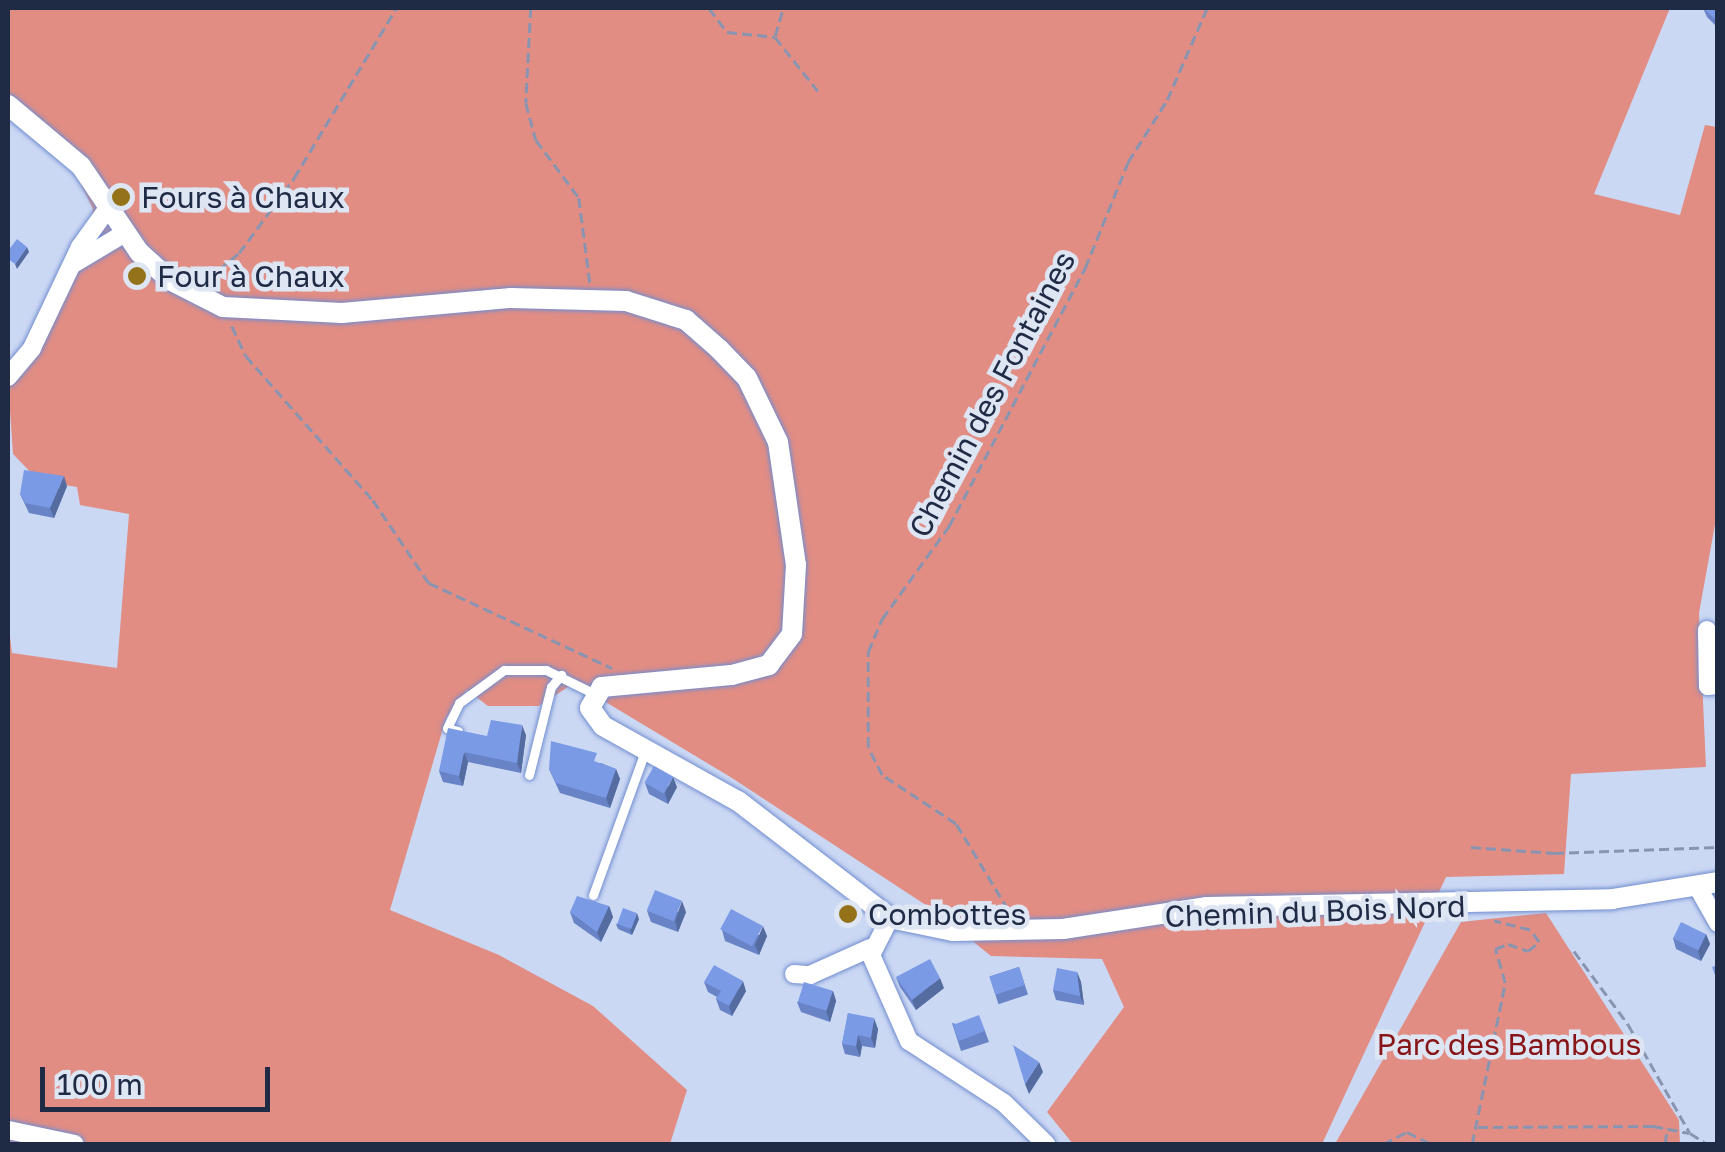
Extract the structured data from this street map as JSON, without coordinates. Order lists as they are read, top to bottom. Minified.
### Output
{"streets":{"street":["Chemin du Bois Nord"],"path":["Chemin des Fontaines"]},"crossings":[["Chemin des Fontaines","Chemin du Bois Nord"]],"parks":["Parc des Bambous"],"places":["Fours à Chaux","Four à Chaux","Combottes"],"scale_bar":"100 m"}
